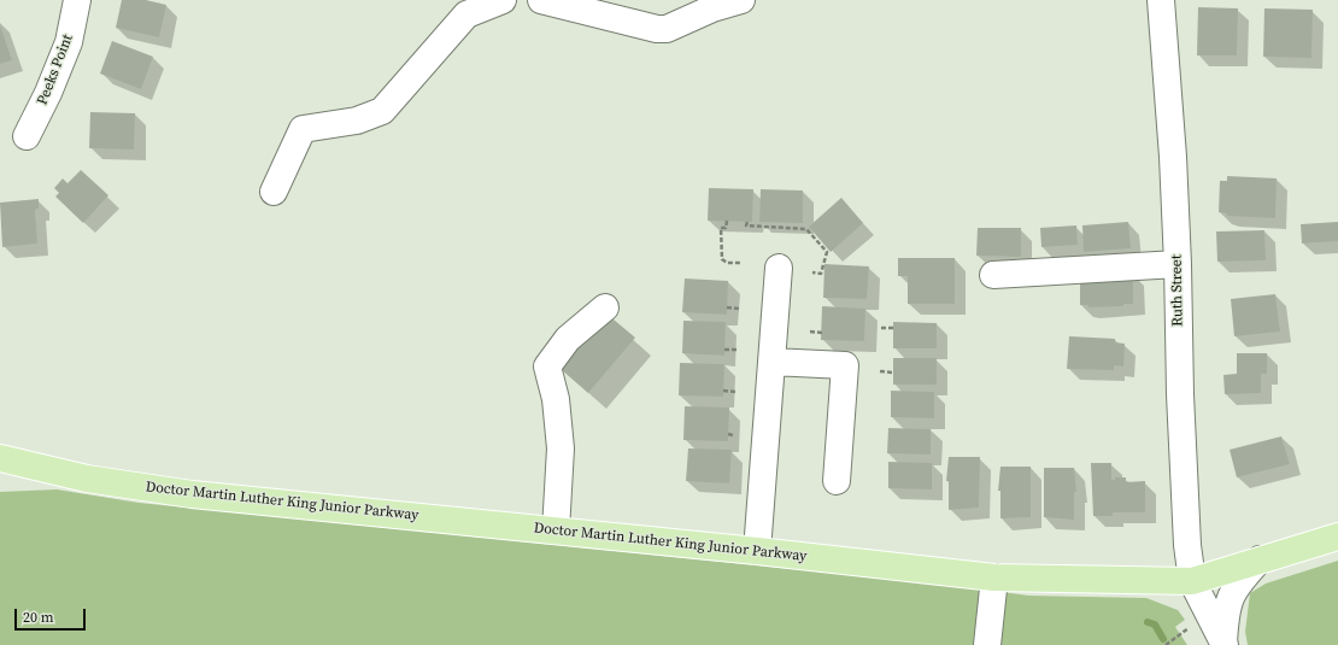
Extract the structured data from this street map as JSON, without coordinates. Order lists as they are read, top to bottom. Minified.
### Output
{"streets":{"main road":["Doctor Martin Luther King Junior Parkway"],"street":["Peeks Point","Ruth Street"]},"crossings":[["Ruth Street","Doctor Martin Luther King Junior Parkway"]],"scale_bar":"20 m"}
